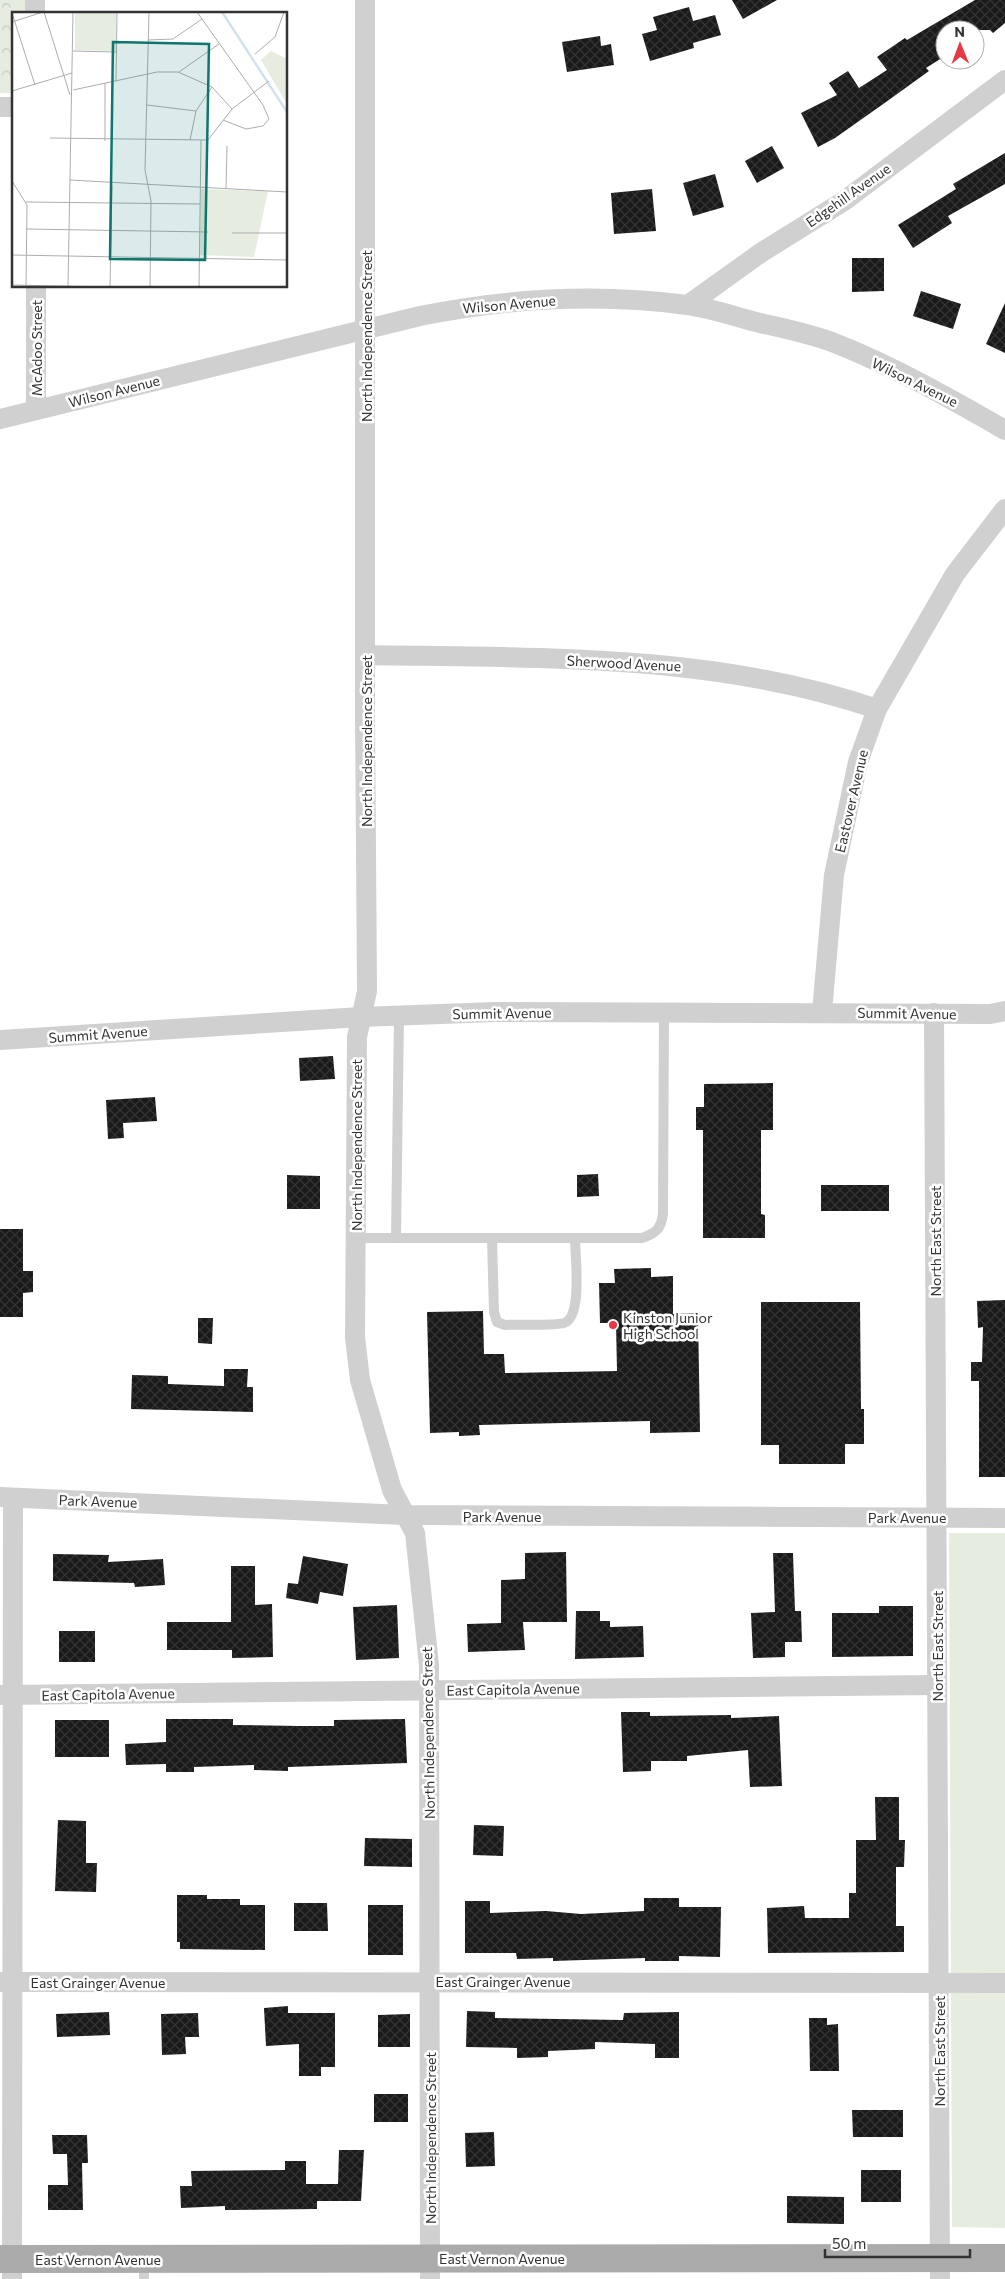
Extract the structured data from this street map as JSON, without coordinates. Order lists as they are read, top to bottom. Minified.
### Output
{"streets":{"main road":["East Vernon Avenue"],"street":["Edgehill Avenue","Wilson Avenue","North Independence Street","McAdoo Street","Sherwood Avenue","Eastover Avenue","Summit Avenue","North East Street","Park Avenue","East Capitola Avenue","East Grainger Avenue"]},"crossings":[["Edgehill Avenue","Wilson Avenue"],["Wilson Avenue","North Independence Street"],["Wilson Avenue","McAdoo Street"],["North Independence Street","Sherwood Avenue"],["North Independence Street","Summit Avenue"],["North Independence Street","Park Avenue"],["North Independence Street","East Capitola Avenue"],["North Independence Street","East Grainger Avenue"],["North Independence Street","East Vernon Avenue"],["Sherwood Avenue","Eastover Avenue"],["Eastover Avenue","Summit Avenue"],["Summit Avenue","North East Street"],["North East Street","Park Avenue"],["North East Street","East Capitola Avenue"],["North East Street","East Grainger Avenue"],["North East Street","East Vernon Avenue"]],"places":["Kinston Junior High School"],"scale_bar":"50 m","north":"top"}
